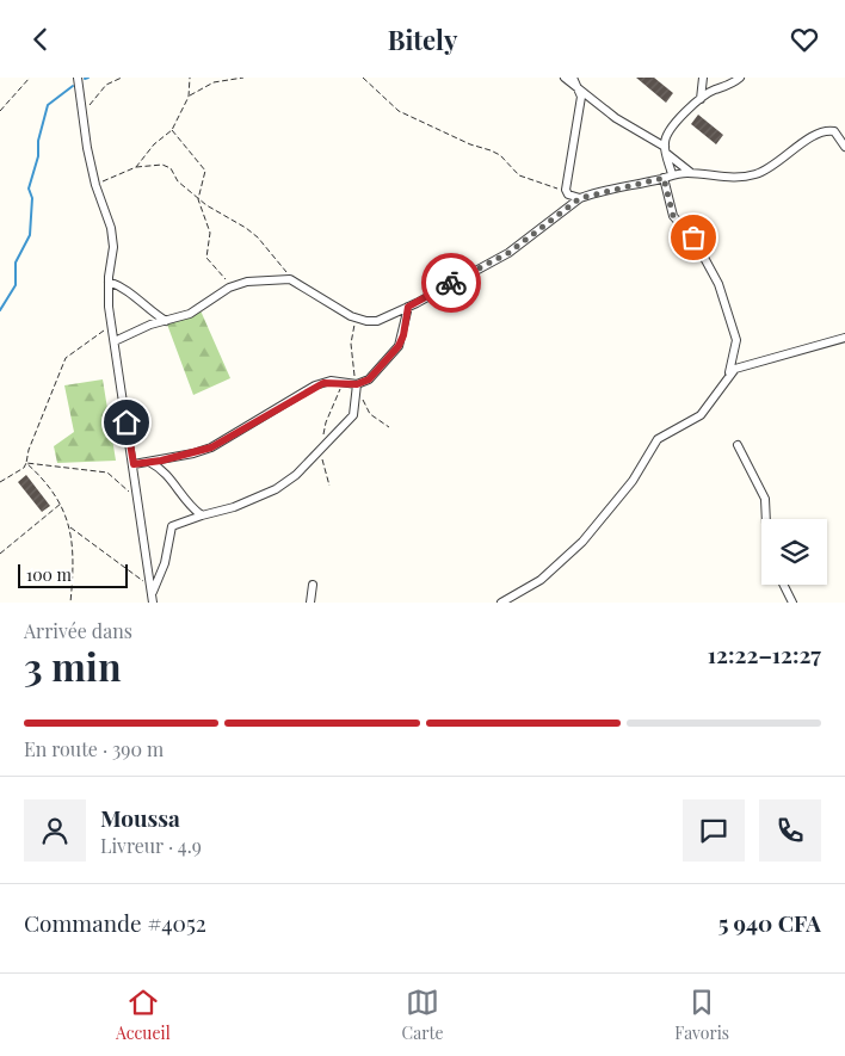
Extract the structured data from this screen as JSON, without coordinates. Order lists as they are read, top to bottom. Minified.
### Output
{"scale_bar":"100 m","page":{"header":"Bitely","scale":"100 m","heading":["3 min","Arrivée dans","12:22–12:27"],"panel":["Moussa","Livreur · 4.9","Commande #4052","5 940 CFA"],"bar":"En route · 390 m","tabs":["Accueil","Carte","Favoris"]}}
